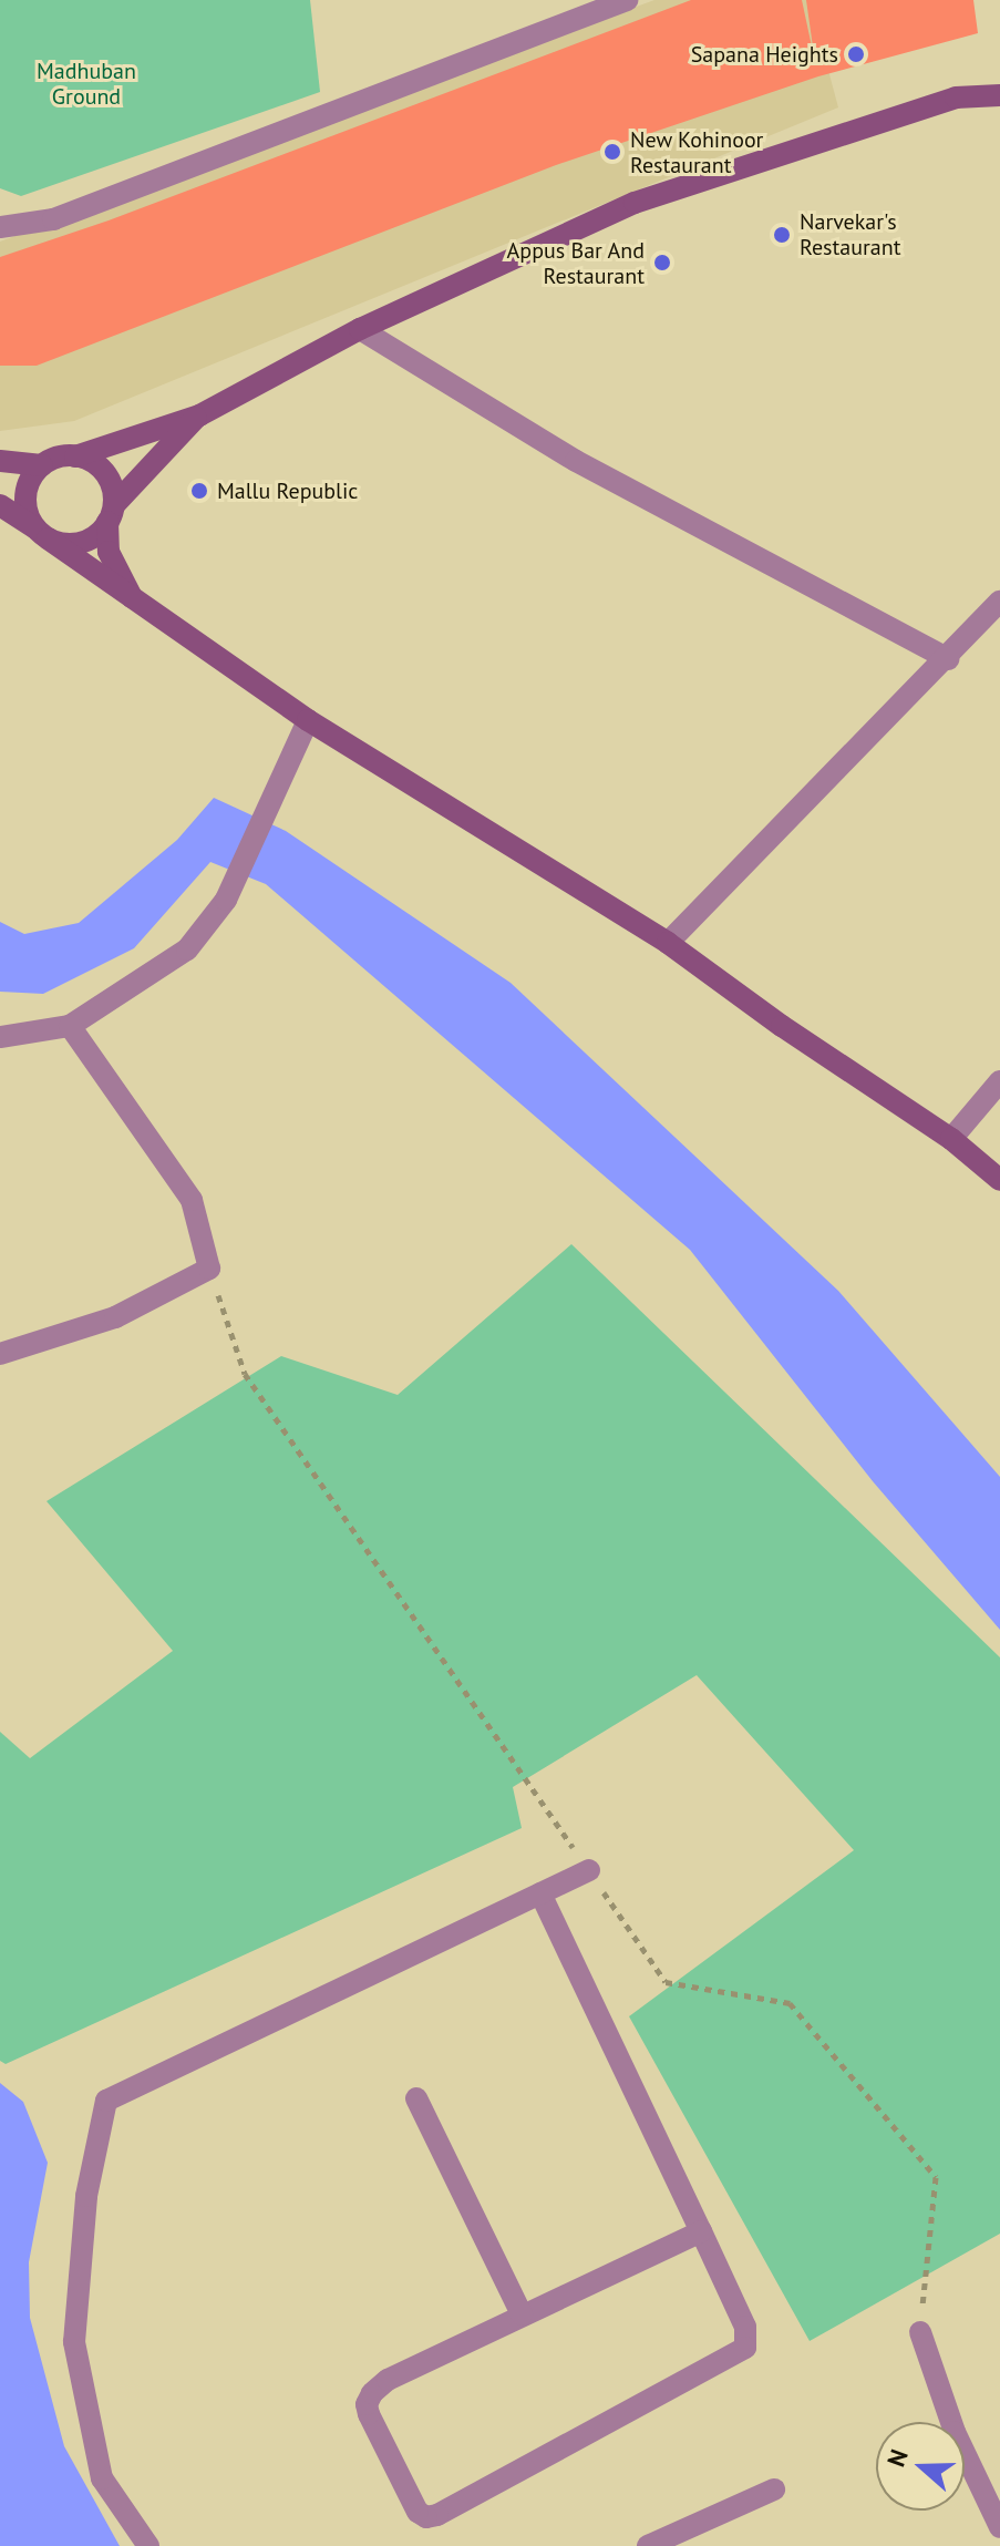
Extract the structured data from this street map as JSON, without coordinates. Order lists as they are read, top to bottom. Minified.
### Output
{"parks":["Madhuban Ground"],"places":["Sapana Heights","New Kohinoor Restaurant","Narvekar's Restaurant","Appus Bar And Restaurant","Mallu Republic"],"north":"left"}
